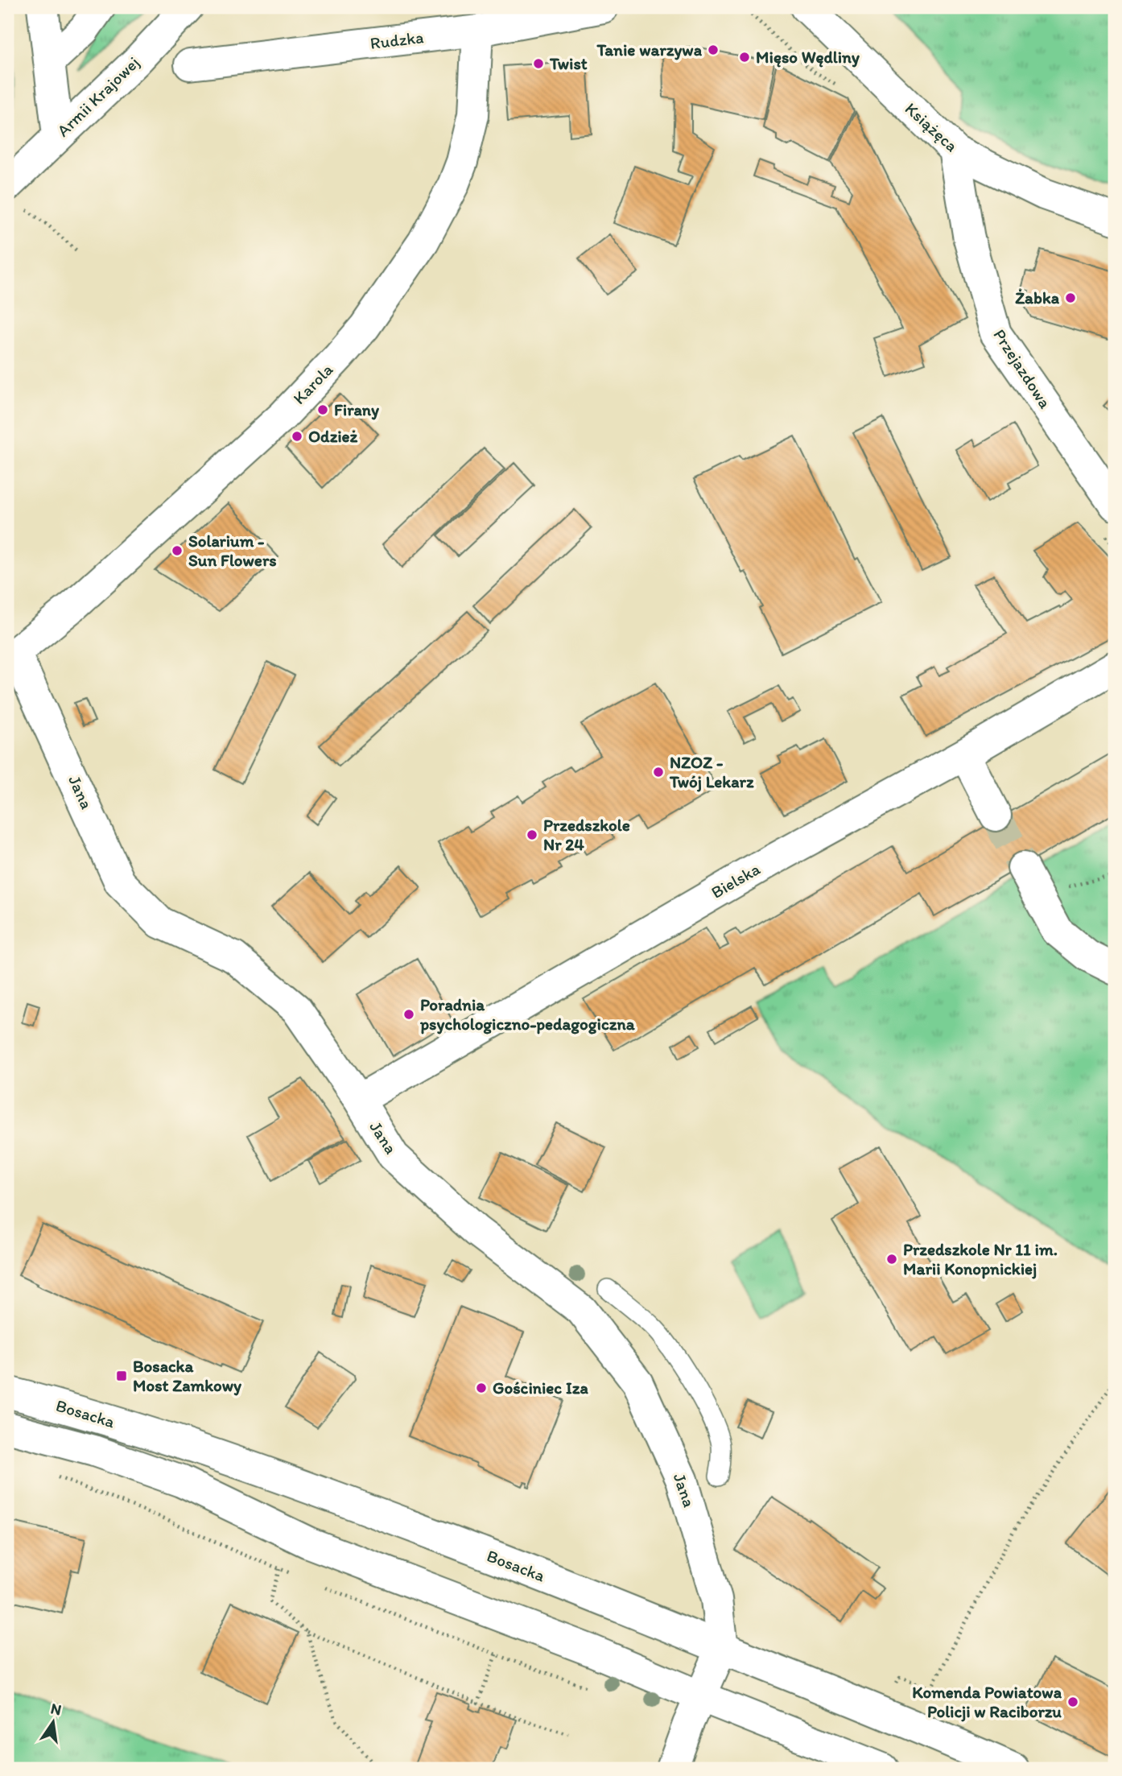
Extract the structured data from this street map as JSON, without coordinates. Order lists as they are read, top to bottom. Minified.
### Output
{"streets":{"street":["Rudzka","Armii Krajowej","Książęca","Przejazdowa","Karola","Jana","Bielska","Bosacka"]},"crossings":[["Rudzka","Karola"],["Książęca","Przejazdowa"],["Karola","Jana"],["Jana","Bielska"],["Jana","Bosacka"]],"places":{"other":["Tanie warzywa","Mięso Wędliny","Twist","Żabka","Firany","Odzież","Solarium - Sun Flowers","NZOZ - Twój Lekarz","Przedszkole Nr 24","Poradnia psychologiczno-pedagogiczna","Przedszkole Nr 11 im. Marii Konopnickiej","Gościniec Iza","Komenda Powiatowa Policji w Raciborzu"],"transit":["Bosacka Most Zamkowy"]},"north":"top"}
